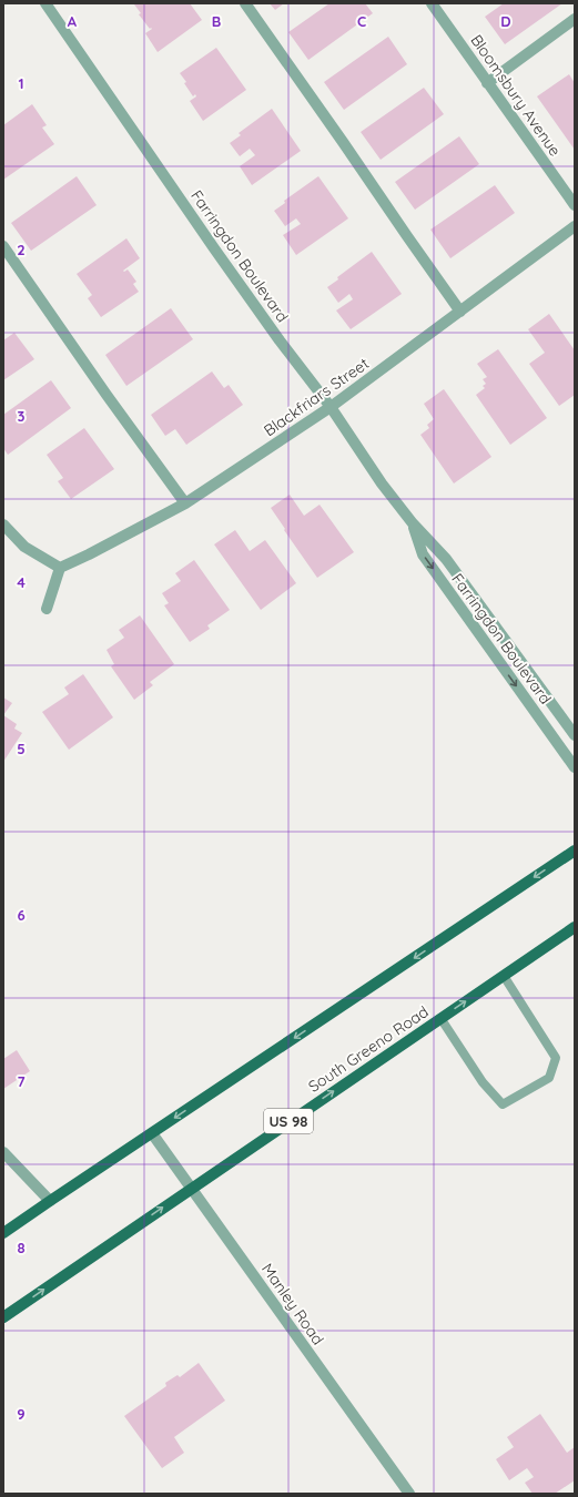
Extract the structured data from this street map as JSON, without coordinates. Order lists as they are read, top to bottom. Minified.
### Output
{"streets":{"main road":["South Greeno Road","US 98"],"street":["Bloomsbury Avenue","Farringdon Boulevard","Blackfriars Street","Manley Road"]},"crossings":[["Farringdon Boulevard","Blackfriars Street"],["South Greeno Road","Manley Road"]],"grid":{"columns":["A","B","C","D"],"rows":["1","2","3","4","5","6","7","8","9"]}}
